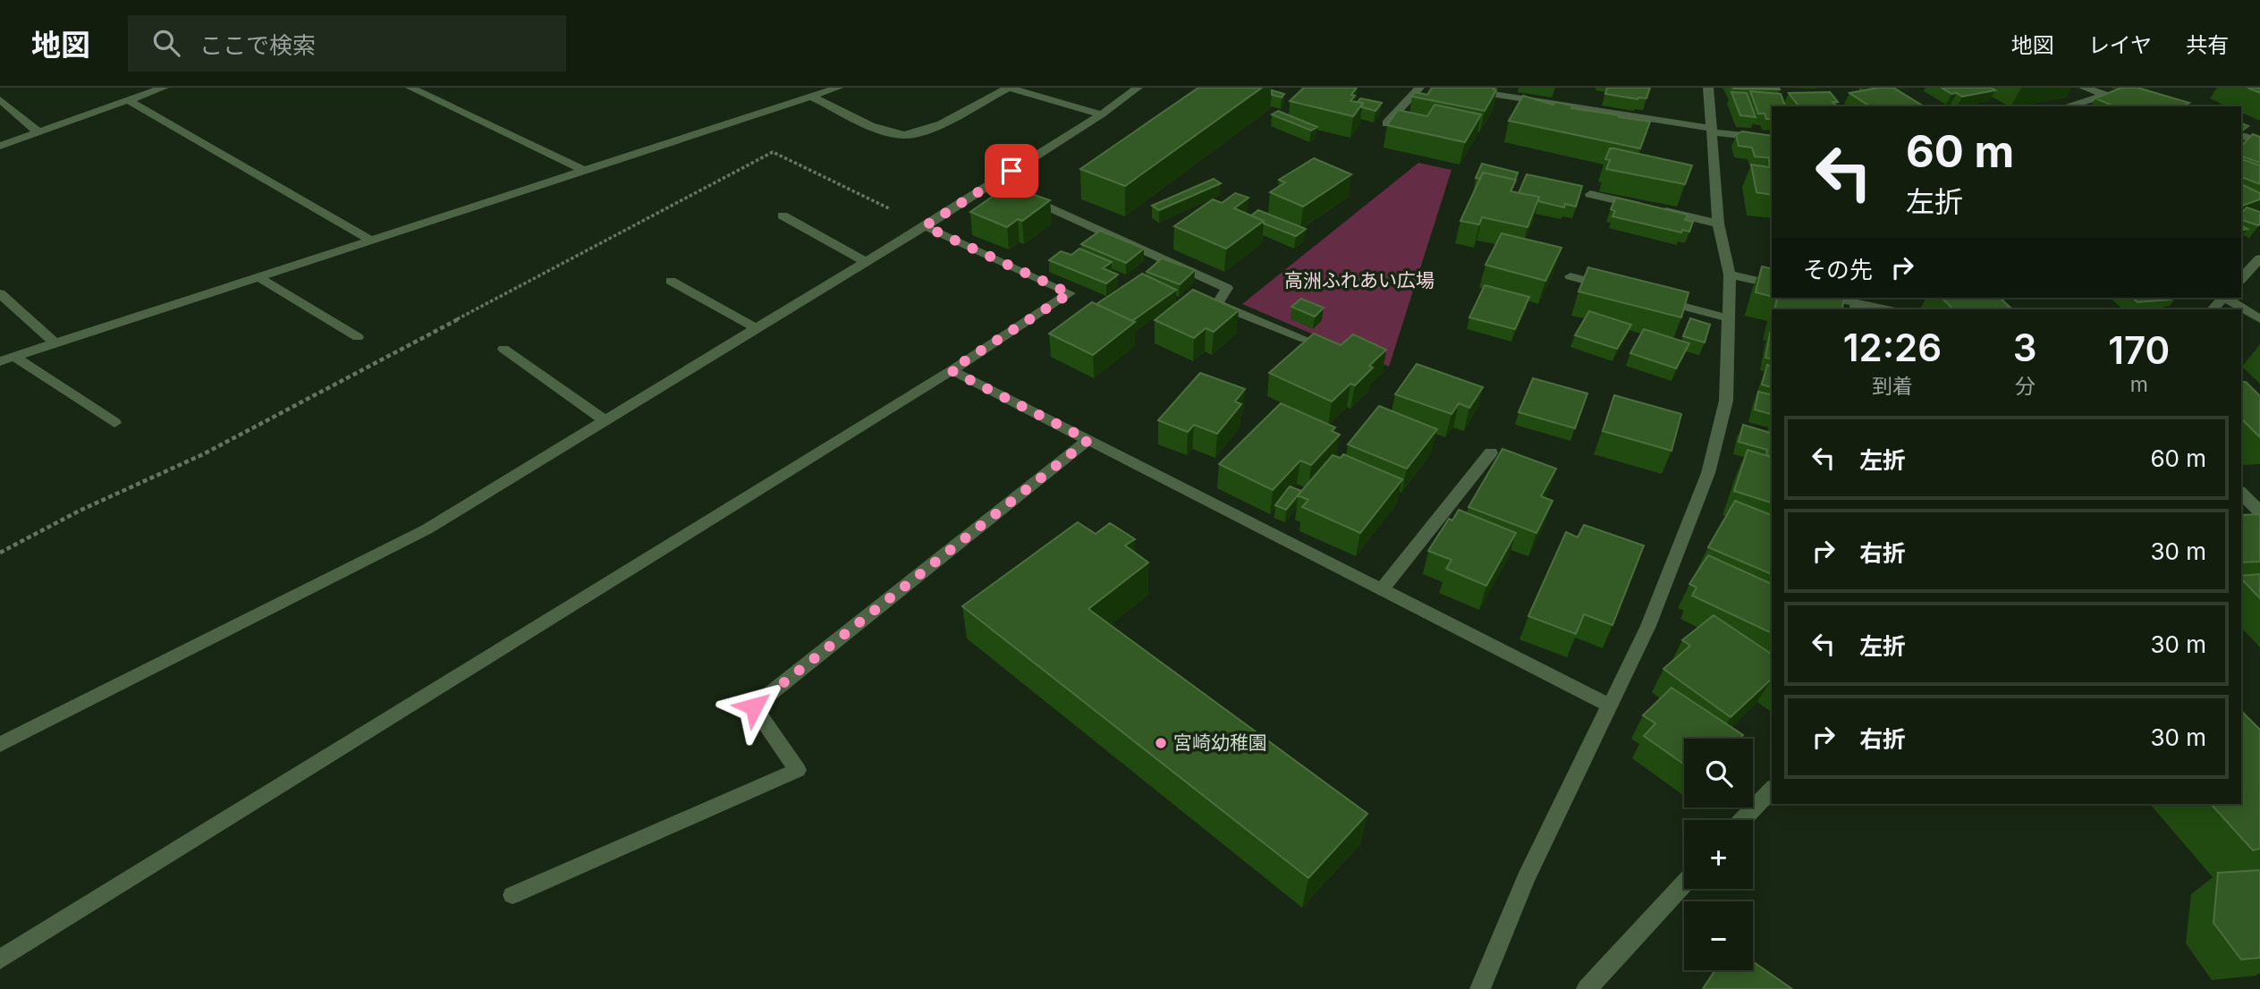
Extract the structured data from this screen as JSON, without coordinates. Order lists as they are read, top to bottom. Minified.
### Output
{"parks":["高洲ふれあい広場"],"places":["宮崎幼稚園"],"page":{"header":"地図","search":"ここで検索","nav":["地図","レイヤ","共有"],"turn":["60 m","左折"],"then":"その先","eta":["12:26","到着","3","分","170","m"],"list":[{"name":"左折","value":"60 m"},{"name":"右折","value":"30 m"},{"name":"左折","value":"30 m"},{"name":"右折","value":"30 m"}],"map_buttons":["+","−"]}}
